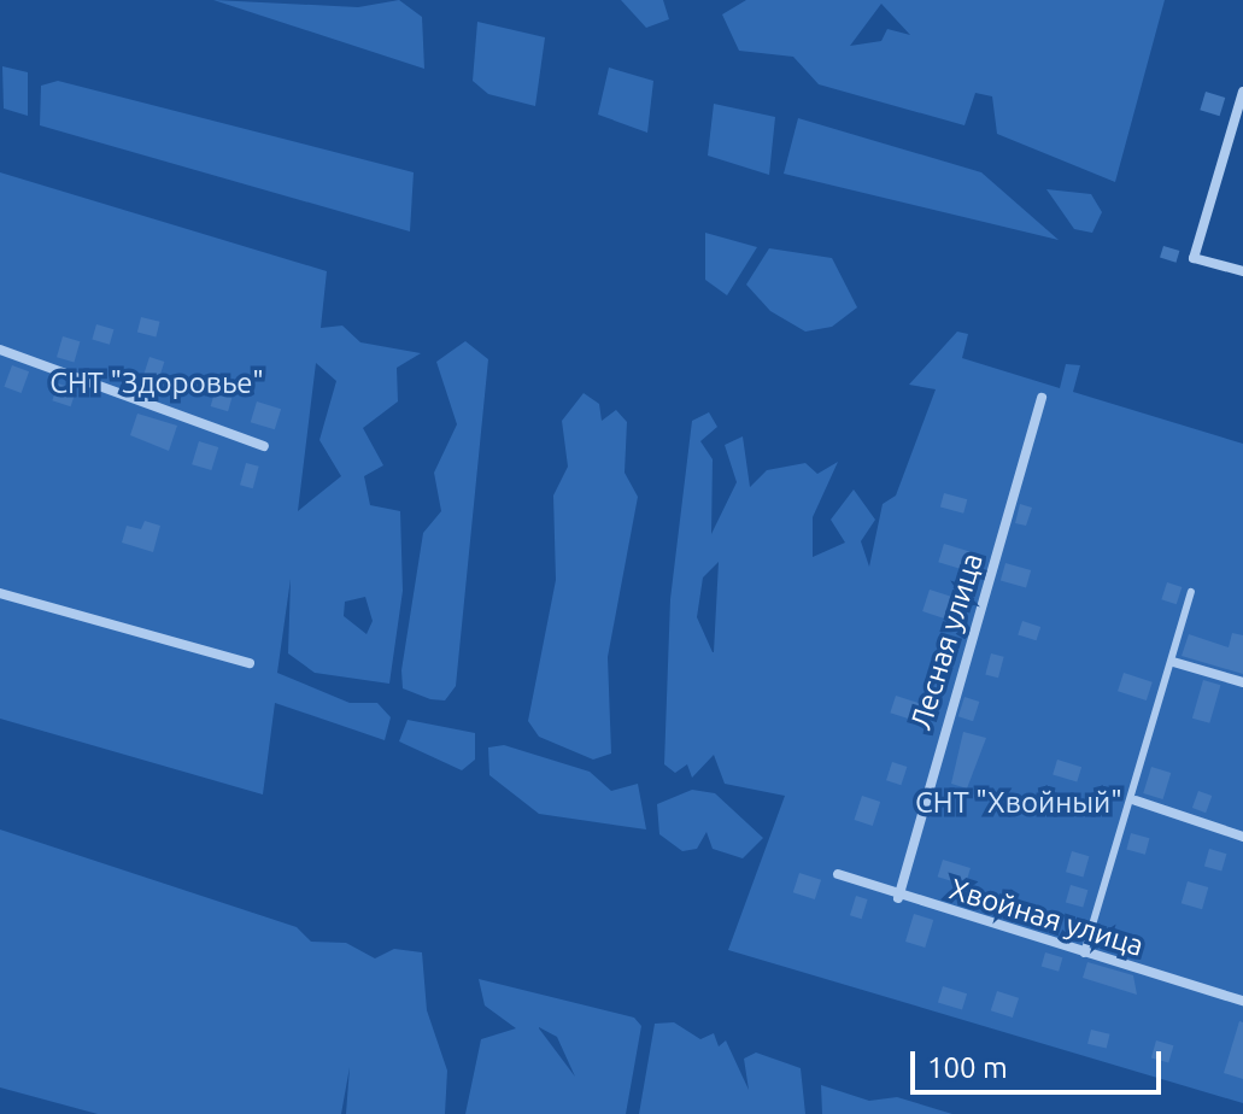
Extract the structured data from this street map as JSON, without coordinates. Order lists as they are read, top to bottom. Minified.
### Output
{"streets":{"street":["Лесная улица","Хвойная улица"]},"crossings":[["Лесная улица","Хвойная улица"]],"parks":["СНТ \"Здоровье\"","СНТ \"Хвойный\""],"scale_bar":"100 m"}
